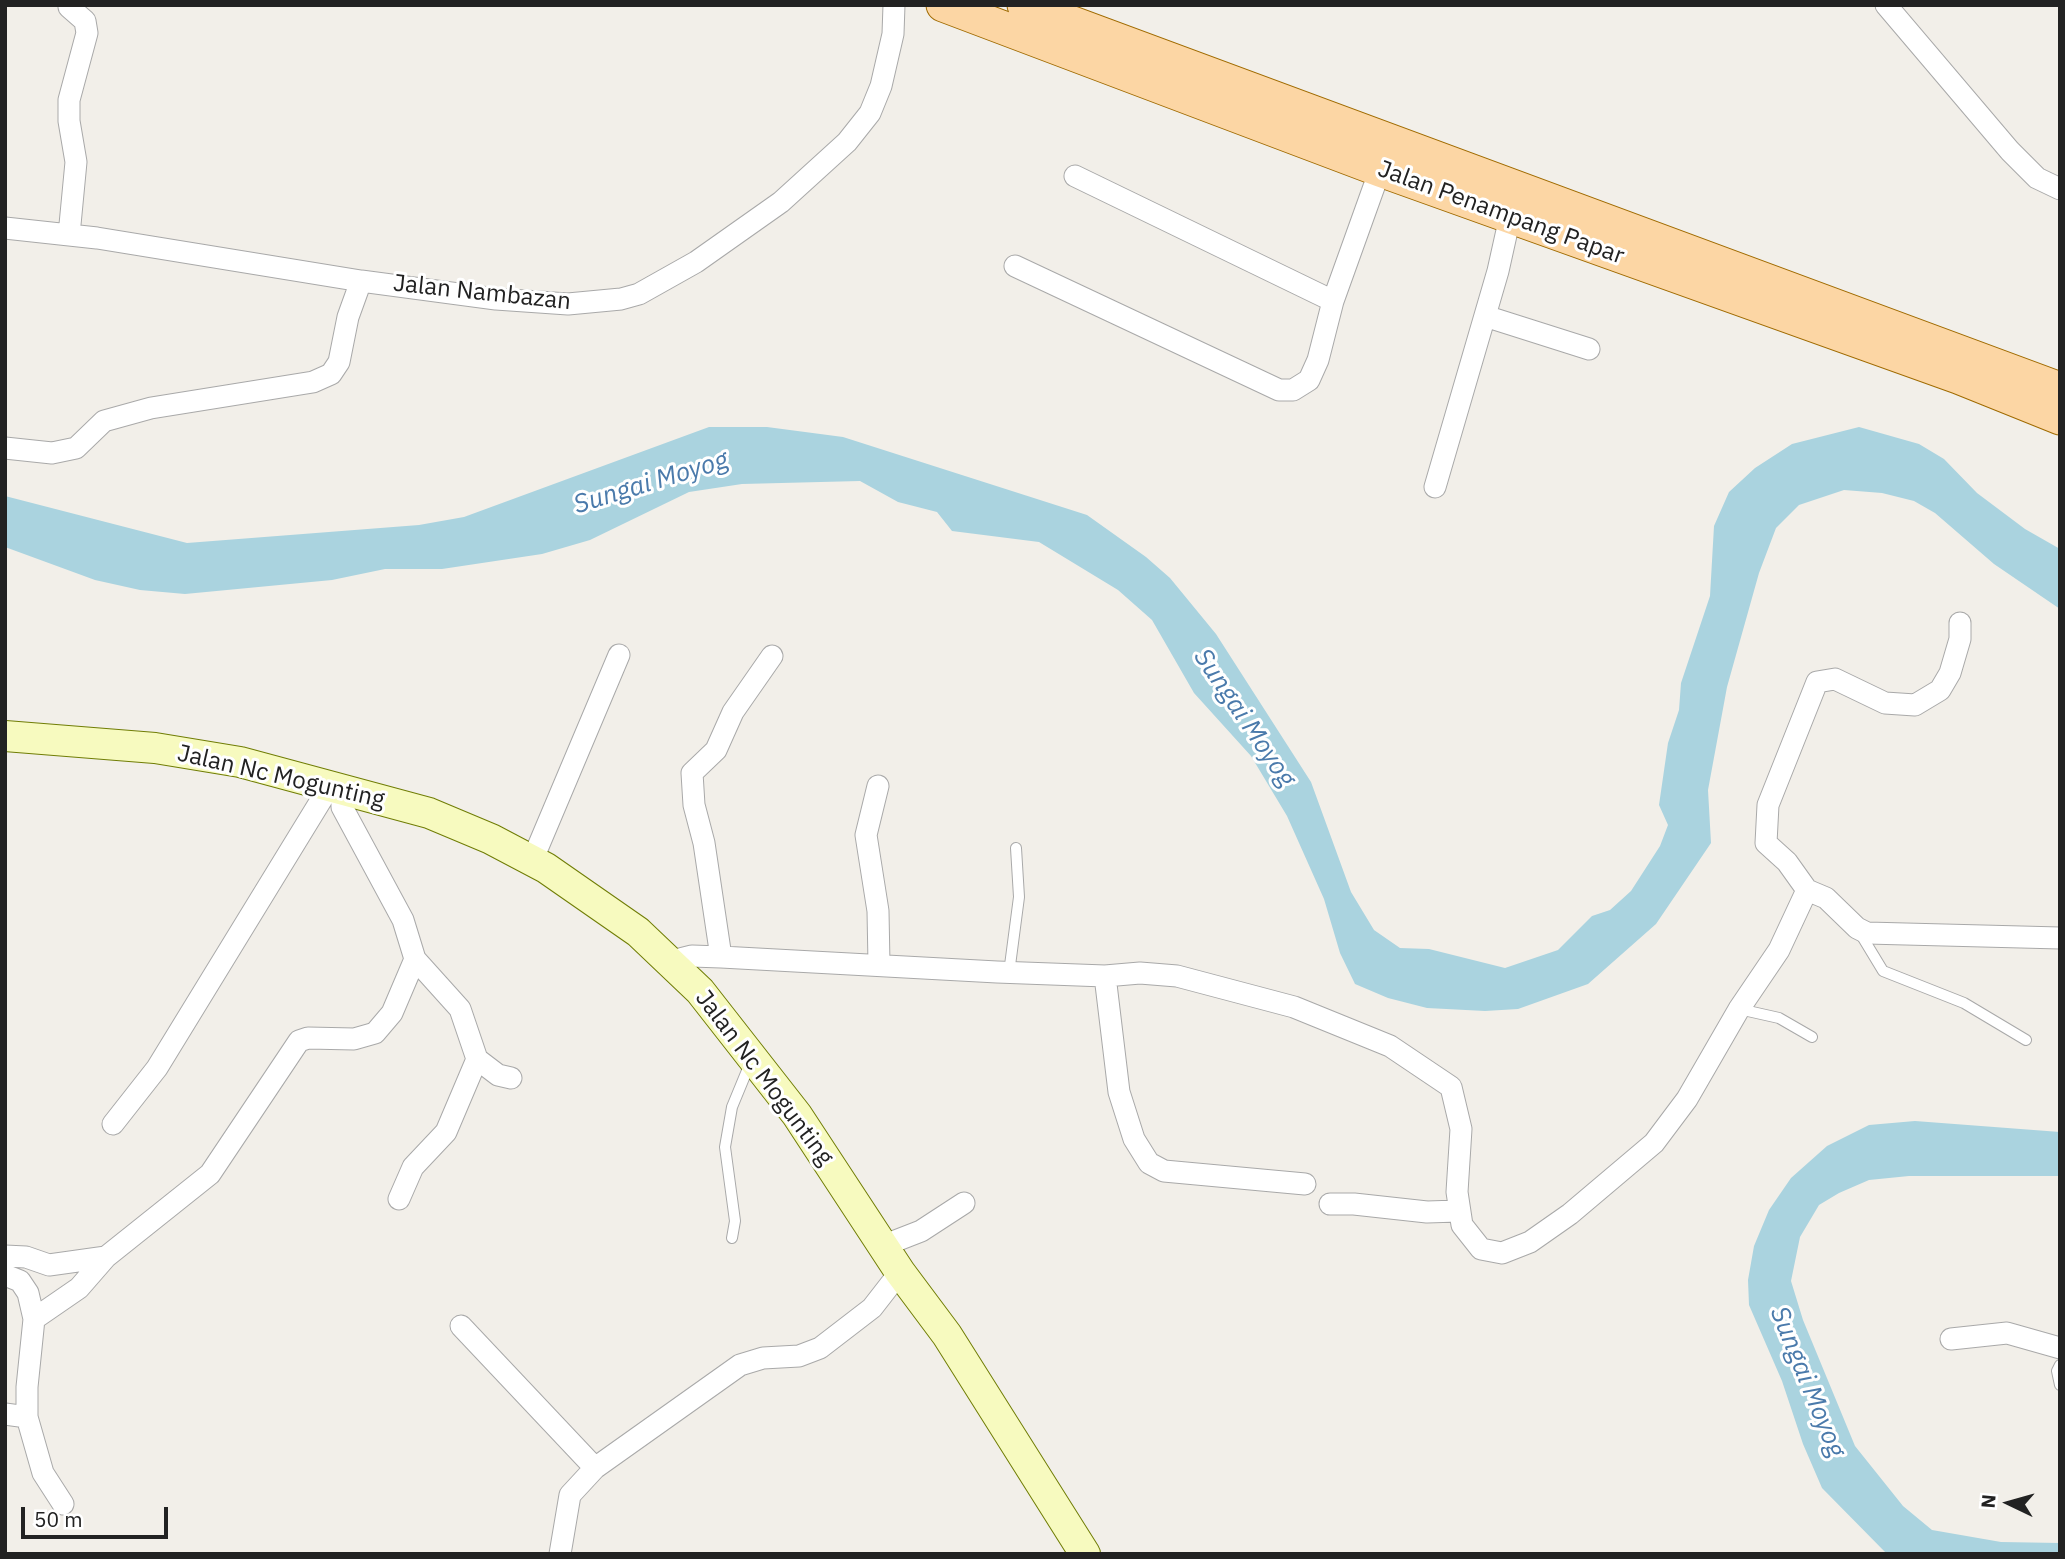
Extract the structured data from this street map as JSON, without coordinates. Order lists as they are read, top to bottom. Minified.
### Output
{"streets":{"main road":["Jalan Penampang Papar"],"street":["Jalan Nambazan","Jalan Nc Mogunting"]},"water":["Sungai Moyog"],"scale_bar":"50 m","north":"left"}
